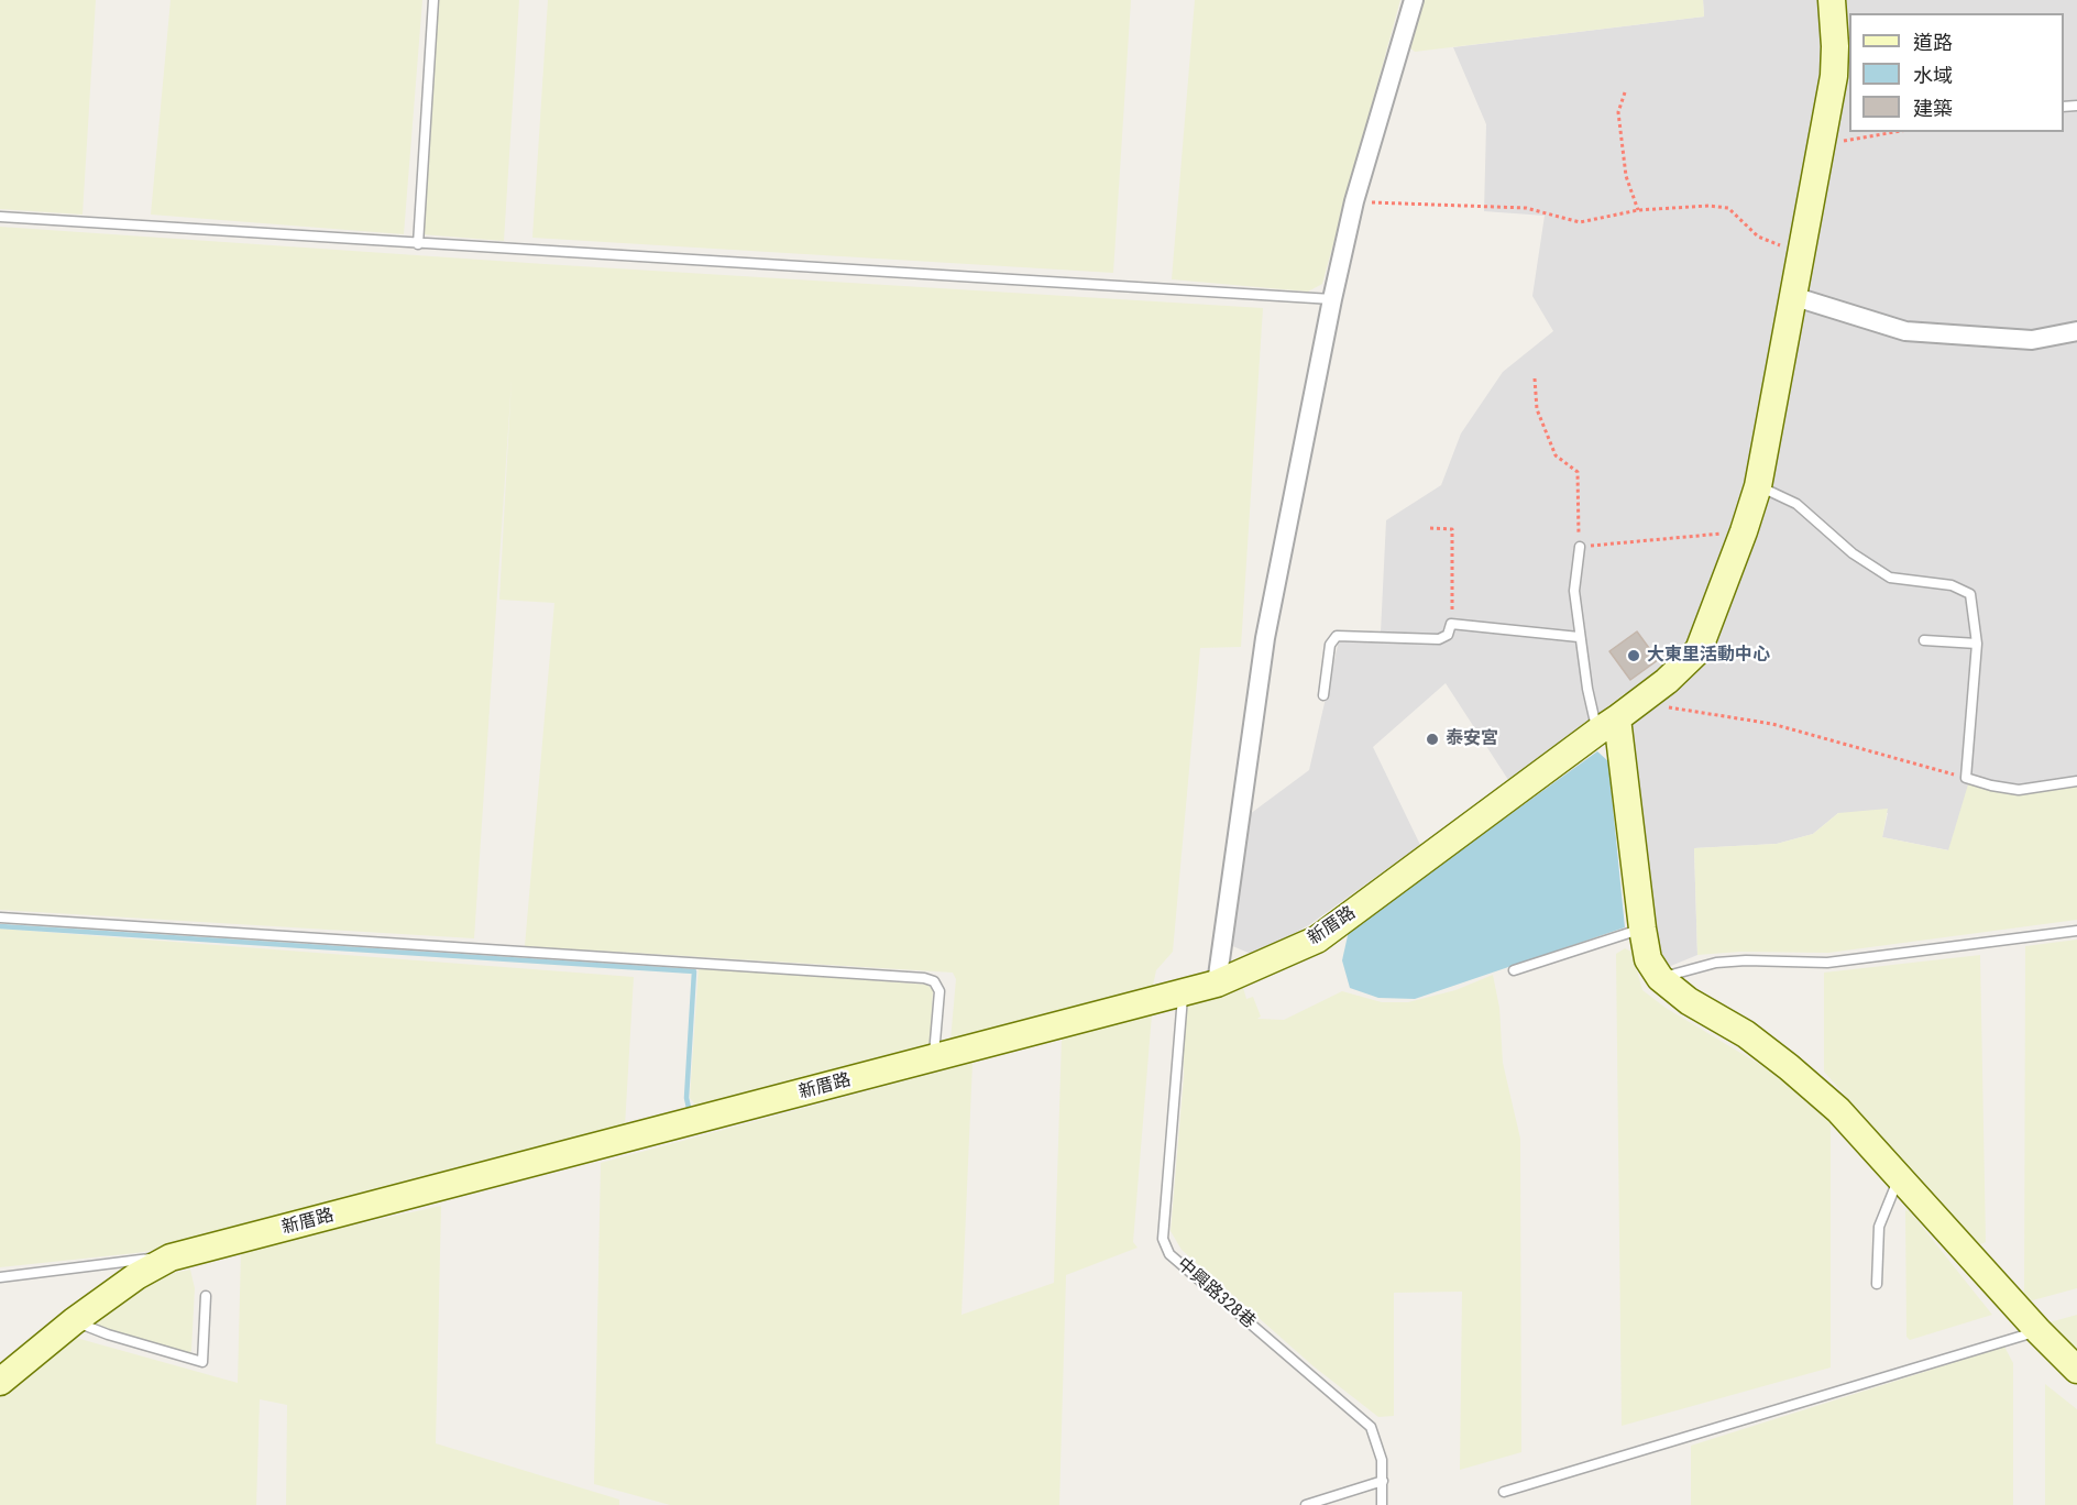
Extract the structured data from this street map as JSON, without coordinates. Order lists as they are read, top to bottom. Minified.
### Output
{"streets":{"street":["新厝路"],"lane":["中興路328巷"]},"crossings":[["新厝路","中興路328巷"]],"places":["大東里活動中心","泰安宮"],"legend":["道路","水域","建築"]}
